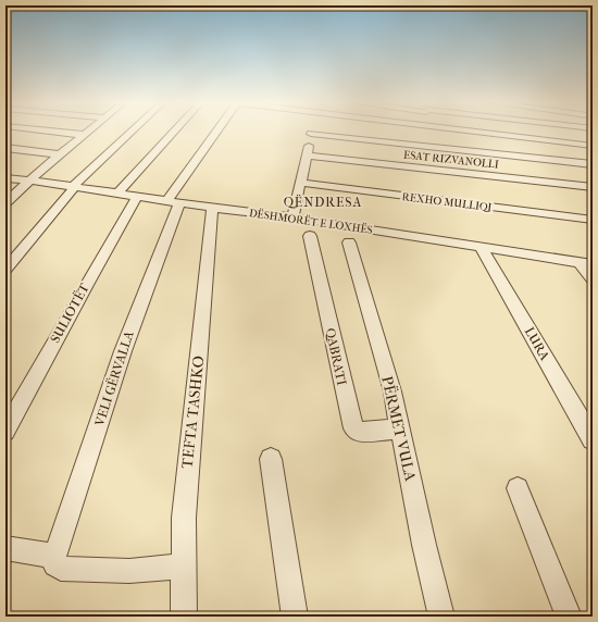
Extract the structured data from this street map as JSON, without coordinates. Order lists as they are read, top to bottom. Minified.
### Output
{"streets":{"street":["ESAT RIZVANOLLI","REXHO MULLIQI","DËSHMORËT E LOXHËS","SULIOTËT","LURA","QABRATI","VELI GËRVALLA","TEFTA TASHKO","PËRMET VULA"]},"crossings":[["DËSHMORËT E LOXHËS","SULIOTËT"],["DËSHMORËT E LOXHËS","LURA"],["DËSHMORËT E LOXHËS","VELI GËRVALLA"],["DËSHMORËT E LOXHËS","TEFTA TASHKO"],["QABRATI","PËRMET VULA"]],"districts":["QËNDRESA"]}
